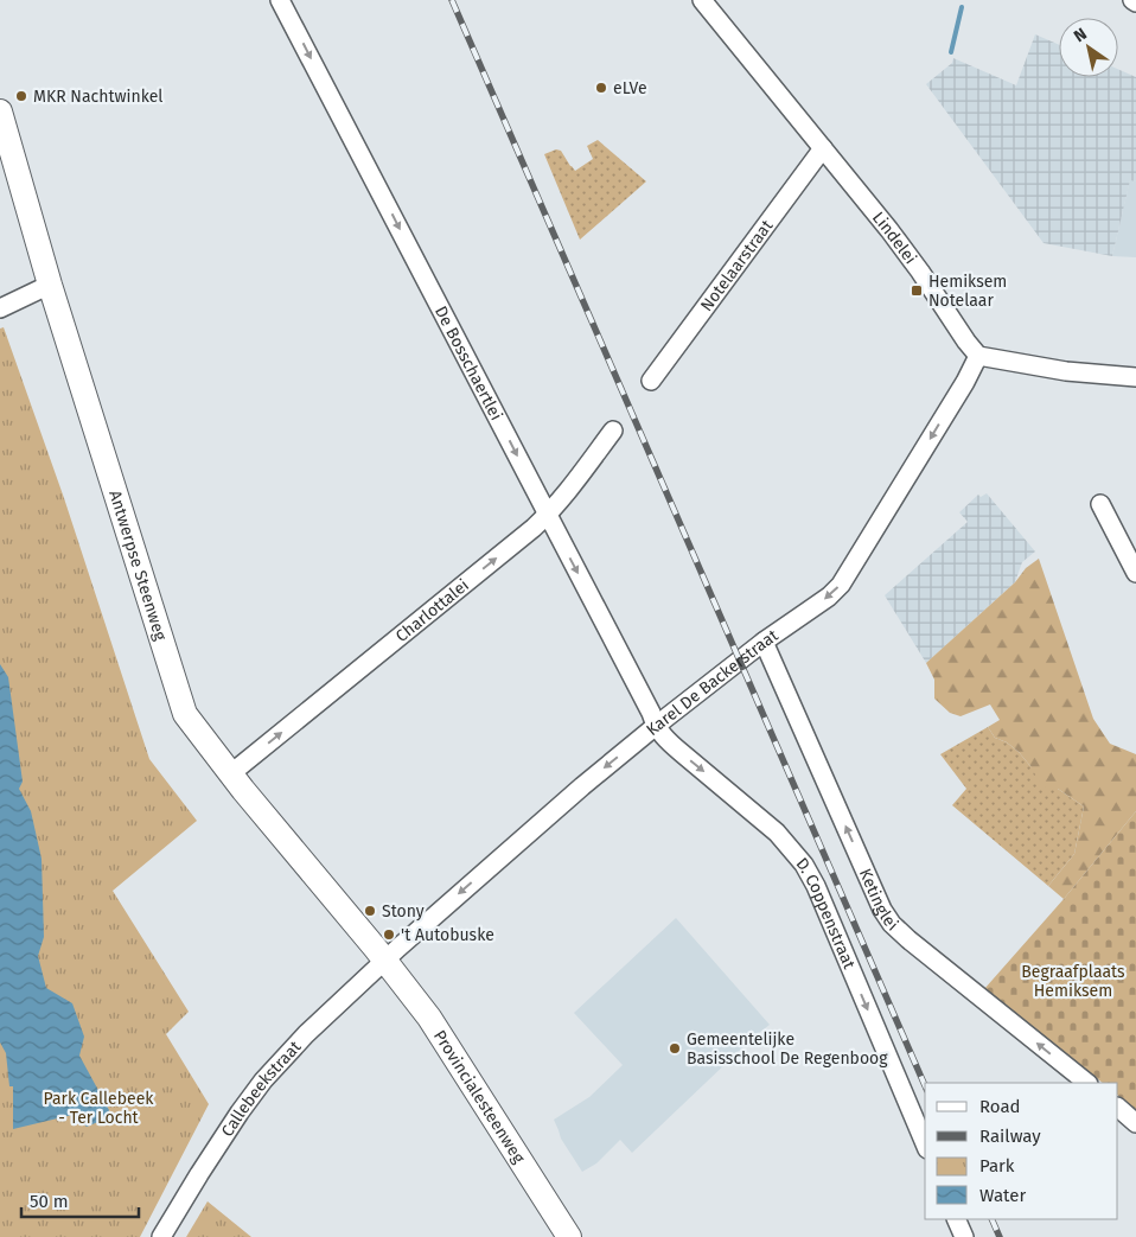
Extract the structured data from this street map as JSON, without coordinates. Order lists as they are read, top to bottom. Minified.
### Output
{"streets":{"main road":["Antwerpse Steenweg","Provincialesteenweg"],"street":["Lindelei","Notelaarstraat","De Bosschaertlei","Charlottalei","Karel De Backerstraat","Ketinglei","D. Coppenstraat","Callebeekstraat"]},"crossings":[["Lindelei","Notelaarstraat"],["Lindelei","Karel De Backerstraat"],["De Bosschaertlei","Charlottalei"],["De Bosschaertlei","Karel De Backerstraat"],["De Bosschaertlei","D. Coppenstraat"],["Antwerpse Steenweg","Charlottalei"],["Antwerpse Steenweg","Karel De Backerstraat"],["Antwerpse Steenweg","Callebeekstraat"],["Antwerpse Steenweg","Provincialesteenweg"],["Karel De Backerstraat","Ketinglei"],["Karel De Backerstraat","D. Coppenstraat"],["Karel De Backerstraat","Callebeekstraat"],["Karel De Backerstraat","Provincialesteenweg"],["Callebeekstraat","Provincialesteenweg"]],"one_way":["De Bosschaertlei","Charlottalei","Karel De Backerstraat","Ketinglei","D. Coppenstraat"],"parks":["Begraafplaats Hemiksem","Park Callebeek - Ter Locht"],"places":{"other":["eLVe","MKR Nachtwinkel","Stony","'t Autobuske","Gemeentelijke Basisschool De Regenboog"],"transit":["Hemiksem Notelaar"]},"legend":["Road","Railway","Park","Water"],"scale_bar":"50 m","north":"top left"}
